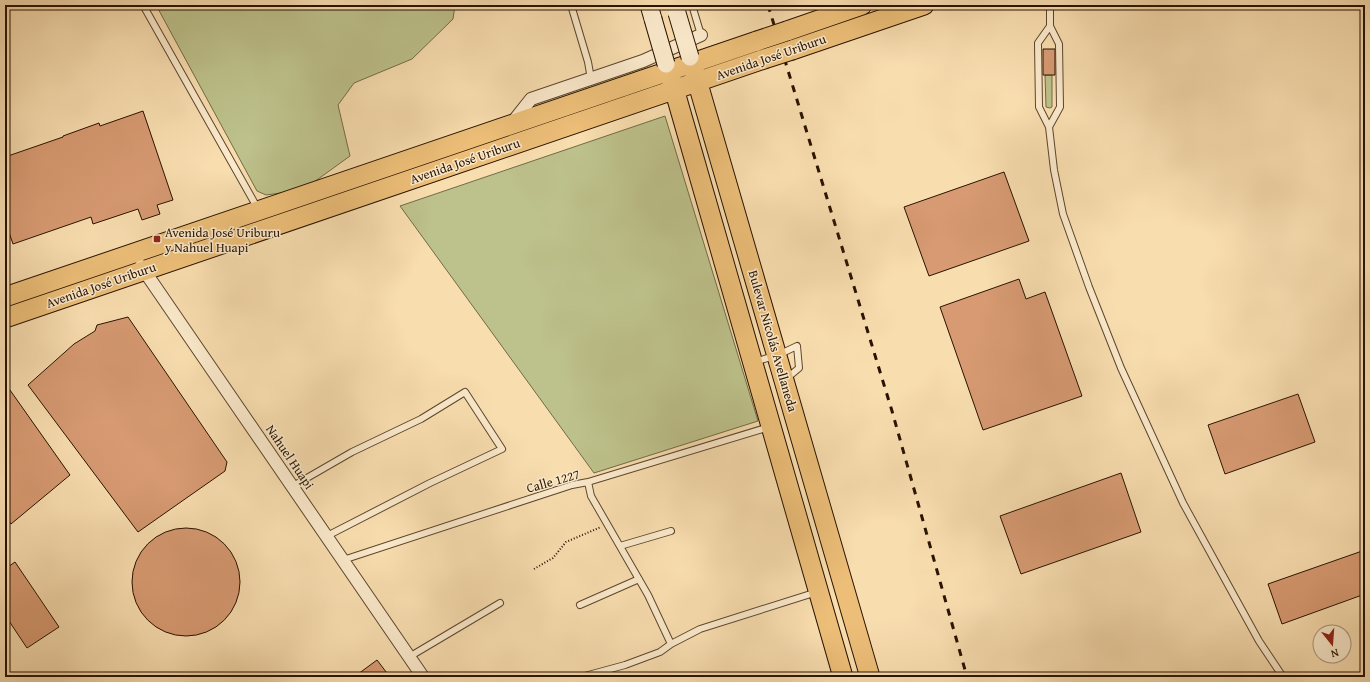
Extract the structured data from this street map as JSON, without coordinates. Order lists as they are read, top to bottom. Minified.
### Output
{"streets":{"main road":["Avenida José Uriburu","Bulevar Nicolás Avellaneda"],"street":["Nahuel Huapi"],"lane":["Calle 1227"]},"crossings":[["Avenida José Uriburu","Bulevar Nicolás Avellaneda"],["Avenida José Uriburu","Nahuel Huapi"],["Bulevar Nicolás Avellaneda","Calle 1227"],["Nahuel Huapi","Calle 1227"]],"places":{"transit":["Avenida José Uriburu y Nahuel Huapi"]},"north":"bottom"}
